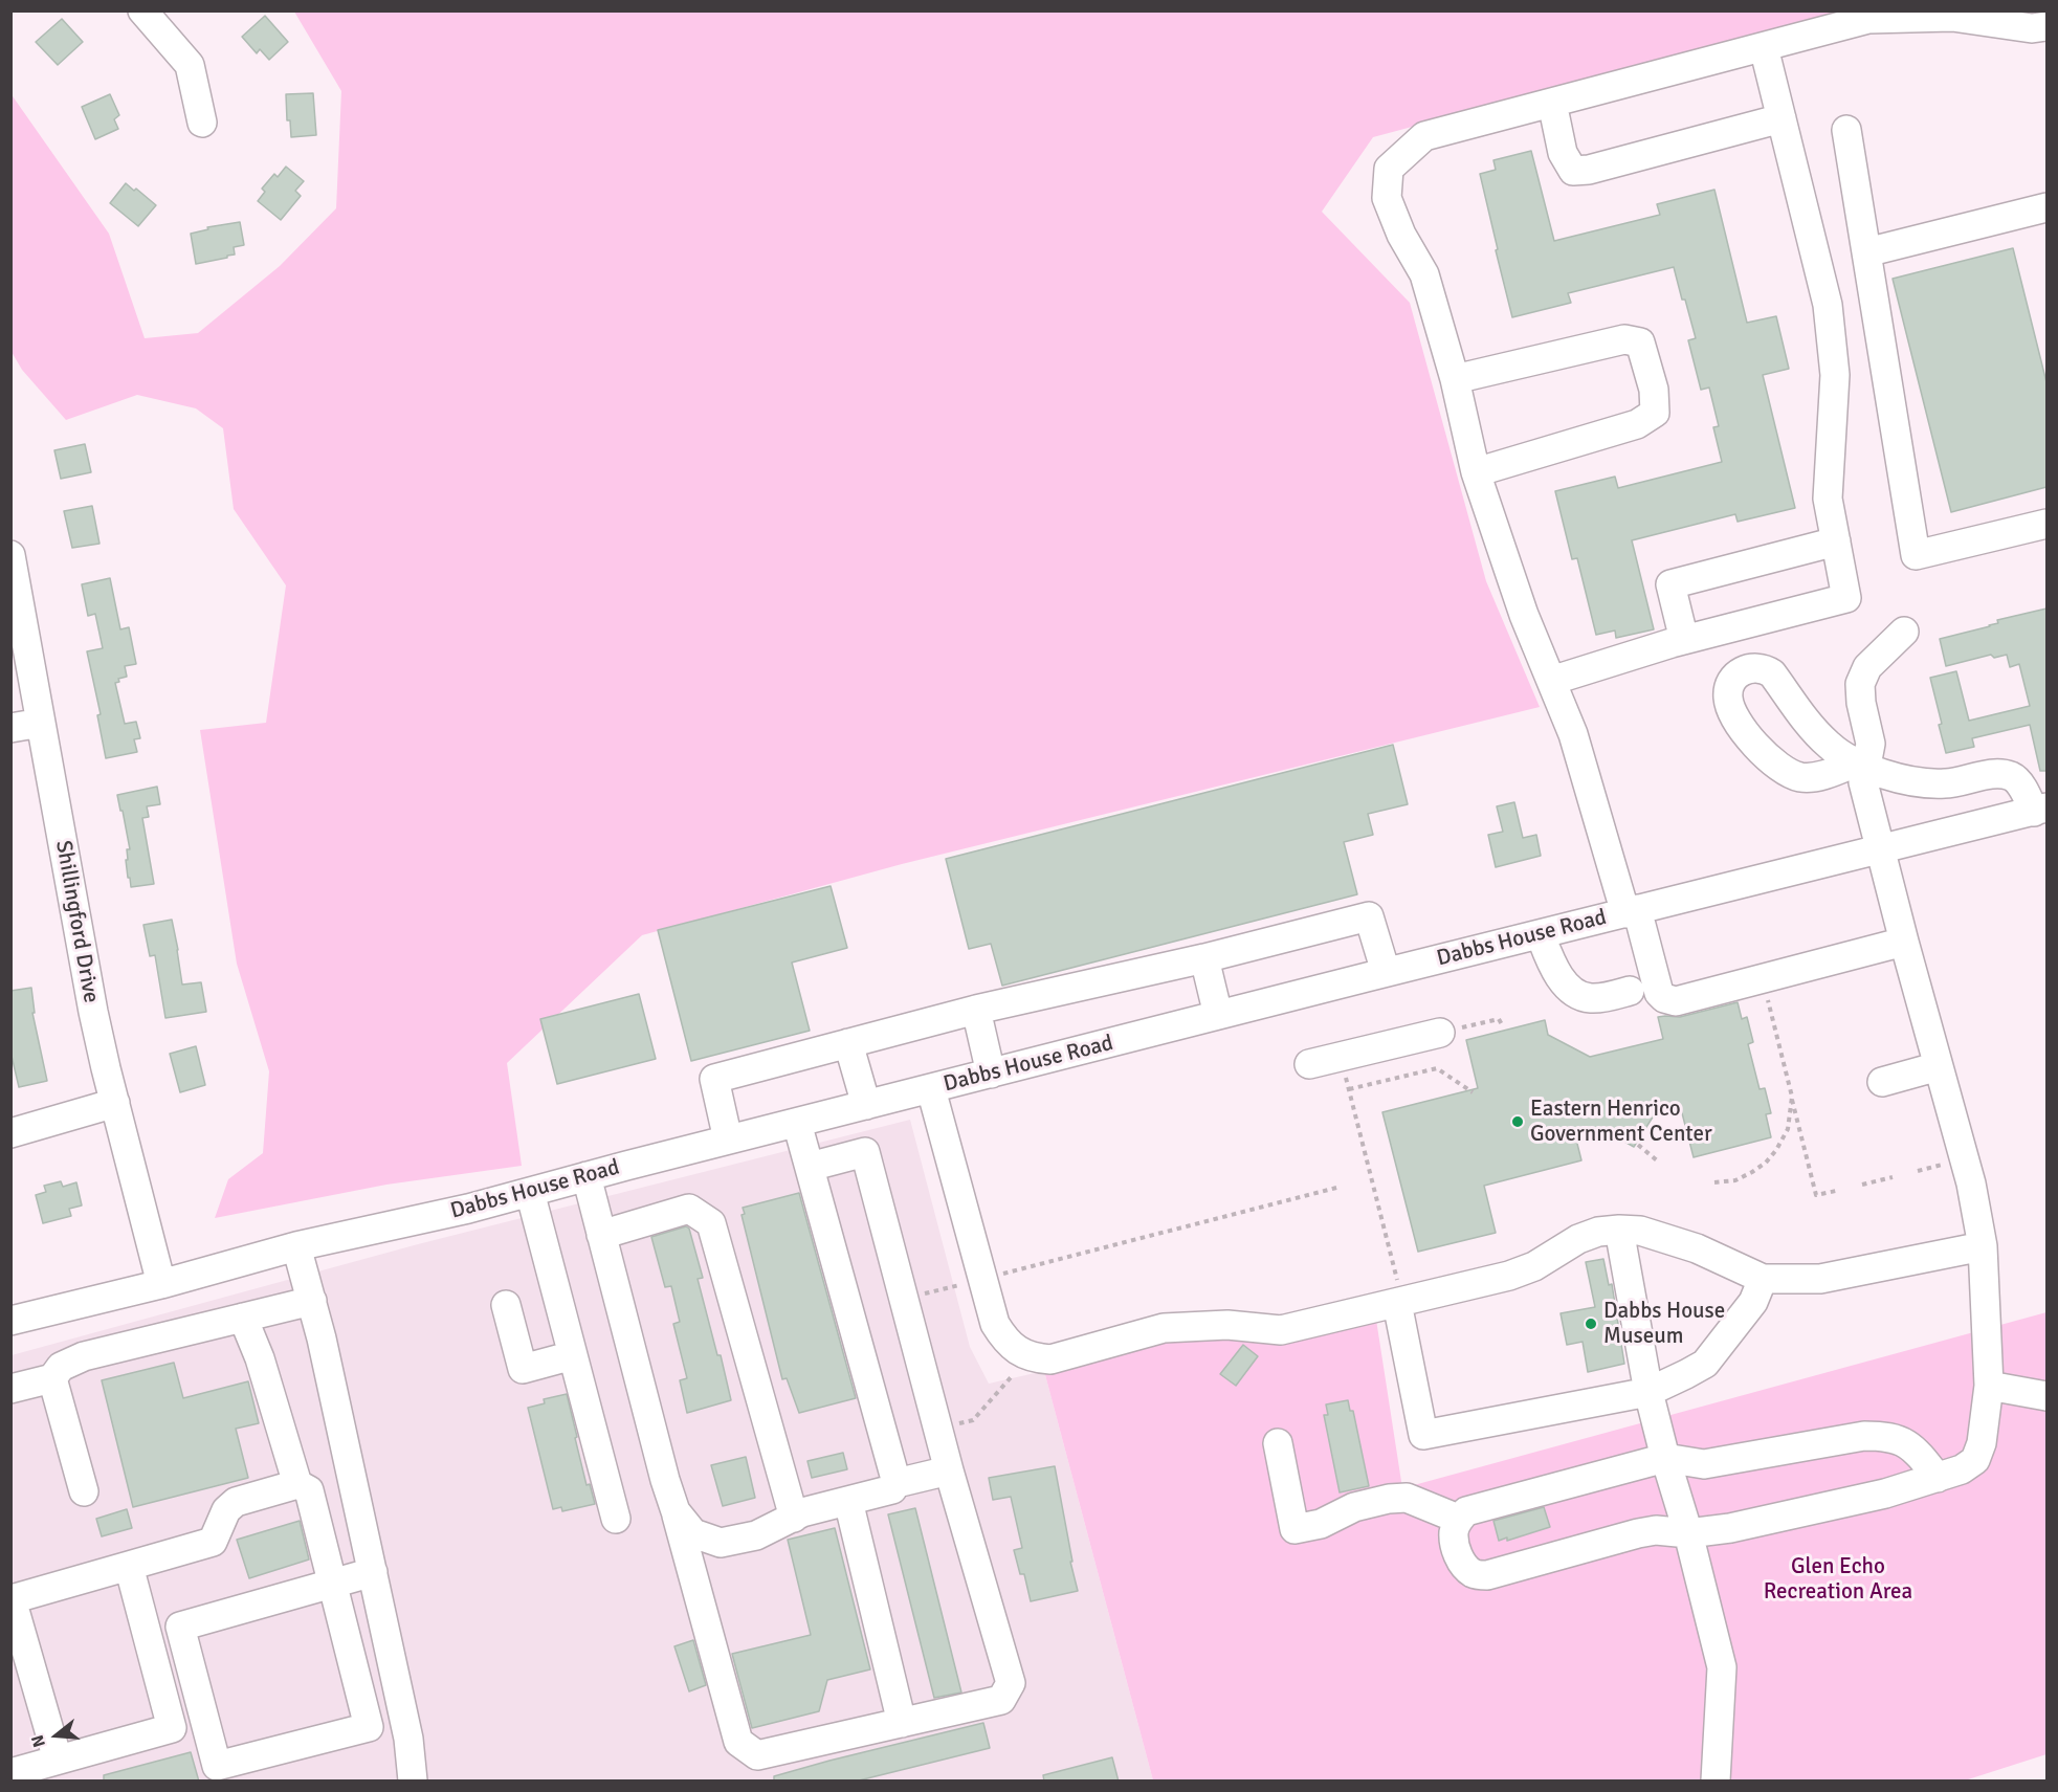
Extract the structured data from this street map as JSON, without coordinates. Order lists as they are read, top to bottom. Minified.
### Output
{"streets":{"street":["Shillingford Drive","Dabbs House Road"]},"crossings":[["Shillingford Drive","Dabbs House Road"]],"parks":["Glen Echo Recreation Area"],"places":["Eastern Henrico Government Center","Dabbs House Museum"],"north":"left"}
